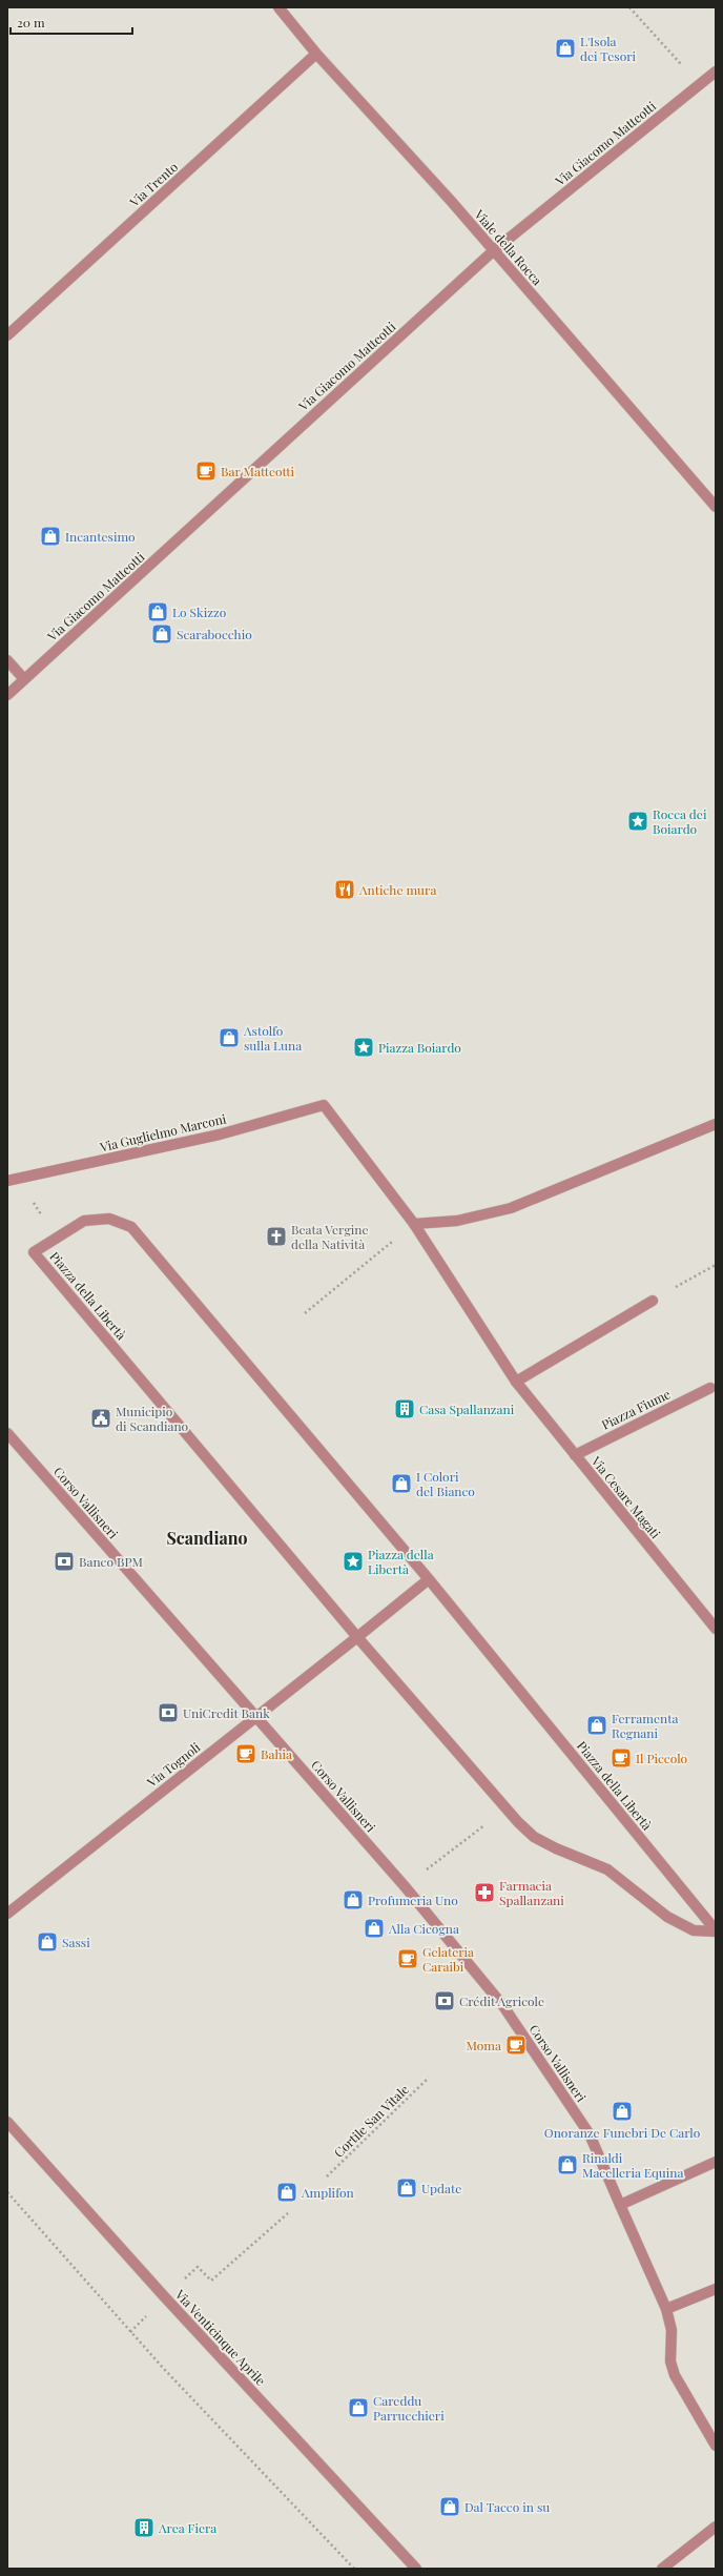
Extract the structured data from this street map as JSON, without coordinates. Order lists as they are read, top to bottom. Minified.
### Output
{"streets":{"street":["Via Giacomo Matteotti","Via Trento","Viale della Rocca","Via Guglielmo Marconi","Piazza della Libertà","Piazza Fiume","Via Cesare Magati","Corso Vallisneri","Via Tognoli","Via Venticinque Aprile"],"path":["Cortile San Vitale"]},"crossings":[["Via Giacomo Matteotti","Viale della Rocca"],["Via Trento","Viale della Rocca"],["Via Guglielmo Marconi","Via Cesare Magati"],["Piazza della Libertà","Via Tognoli"],["Piazza Fiume","Via Cesare Magati"],["Corso Vallisneri","Via Tognoli"]],"districts":["Scandiano"],"places":{"shop":["L'Isola dei Tesori","Incantesimo","Lo Skizzo","Scarabocchio","Astolfo sulla Luna","I Colori del Bianco","Ferramenta Regnani","Profumeria Uno","Alla Cicogna","Sassi","Onoranze Funebri De Carlo","Rinaldi Macelleria Equina","Update","Amplifon","Careddu Parrucchieri","Dal Tacco in su"],"cafe":["Bar Matteotti","Bahia","Il Piccolo","Gelateria Caraibi","Moma"],"place":["Rocca dei Boiardo","Piazza Boiardo","Piazza della Libertà"],"restaurant":["Antiche mura"],"church":["Beata Vergine della Natività"],"building":["Casa Spallanzani","Area Fiera"],"public building":["Municipio di Scandiano"],"bank":["Banco BPM","UniCredit Bank","Crédit Agricole"],"pharmacy":["Farmacia Spallanzani"]},"scale_bar":"20 m"}
